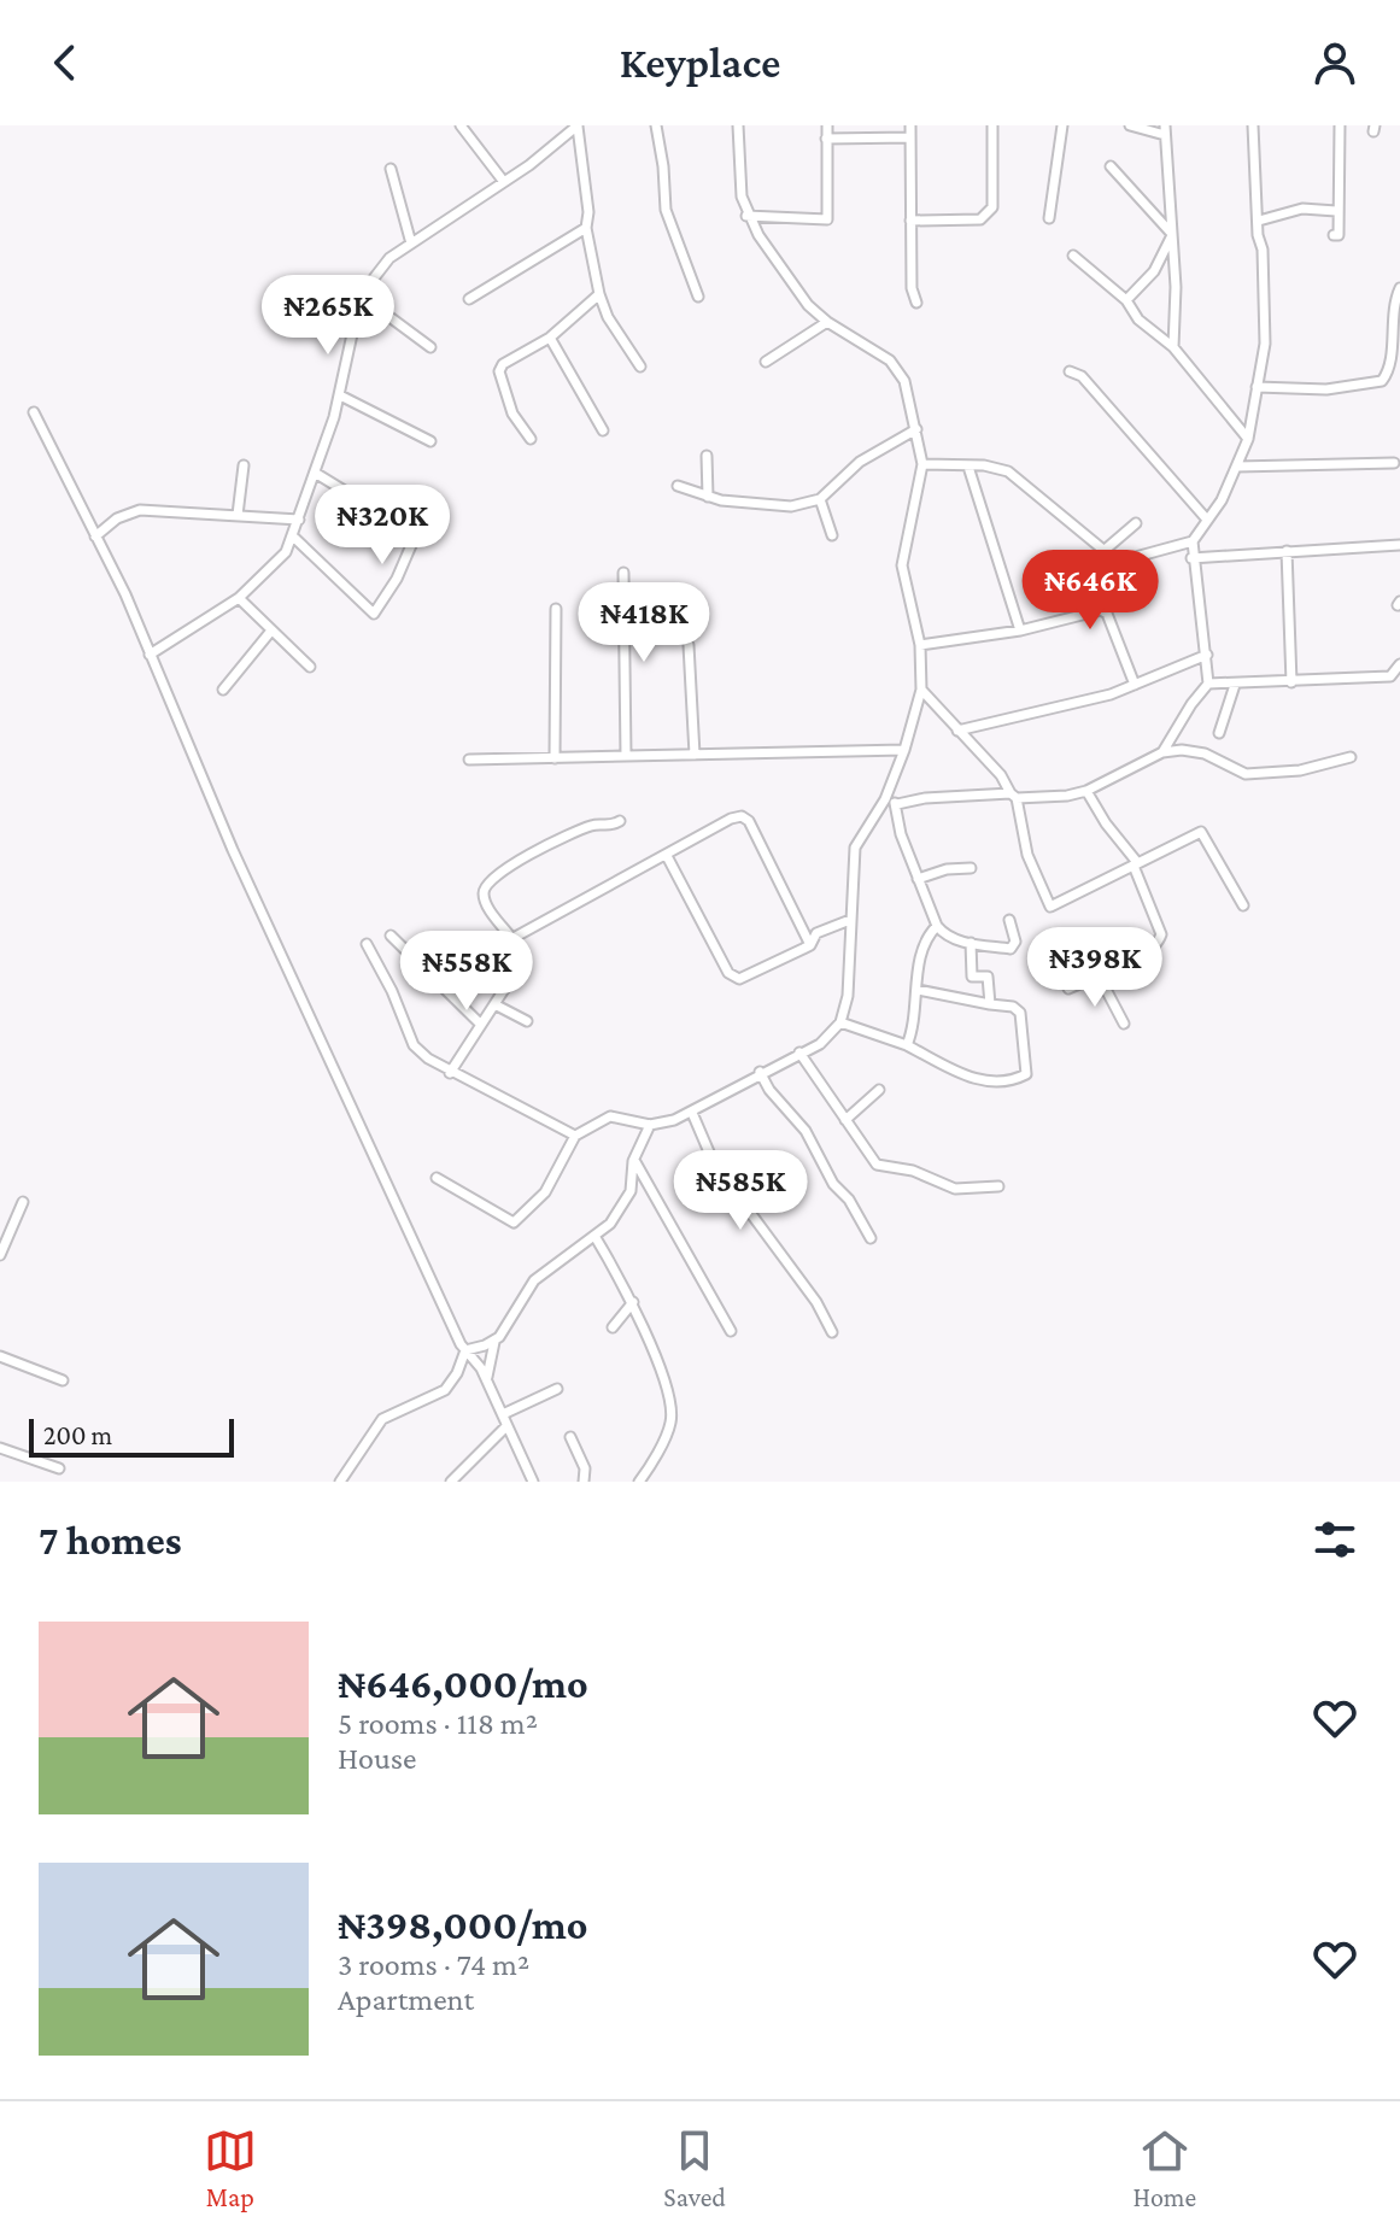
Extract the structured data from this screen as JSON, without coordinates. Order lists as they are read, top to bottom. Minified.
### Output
{"scale_bar":"200 m","page":{"header":"Keyplace","price":["₦265K","₦320K","₦646K","₦418K","₦398K","₦558K","₦585K"],"scale":"200 m","heading":"7 homes","list":[{"name":"₦646,000/mo","note":"5 rooms · 118 m² · House"},{"name":"₦398,000/mo","note":"3 rooms · 74 m² · Apartment"}],"tabs":["Map","Saved","Home"]}}
